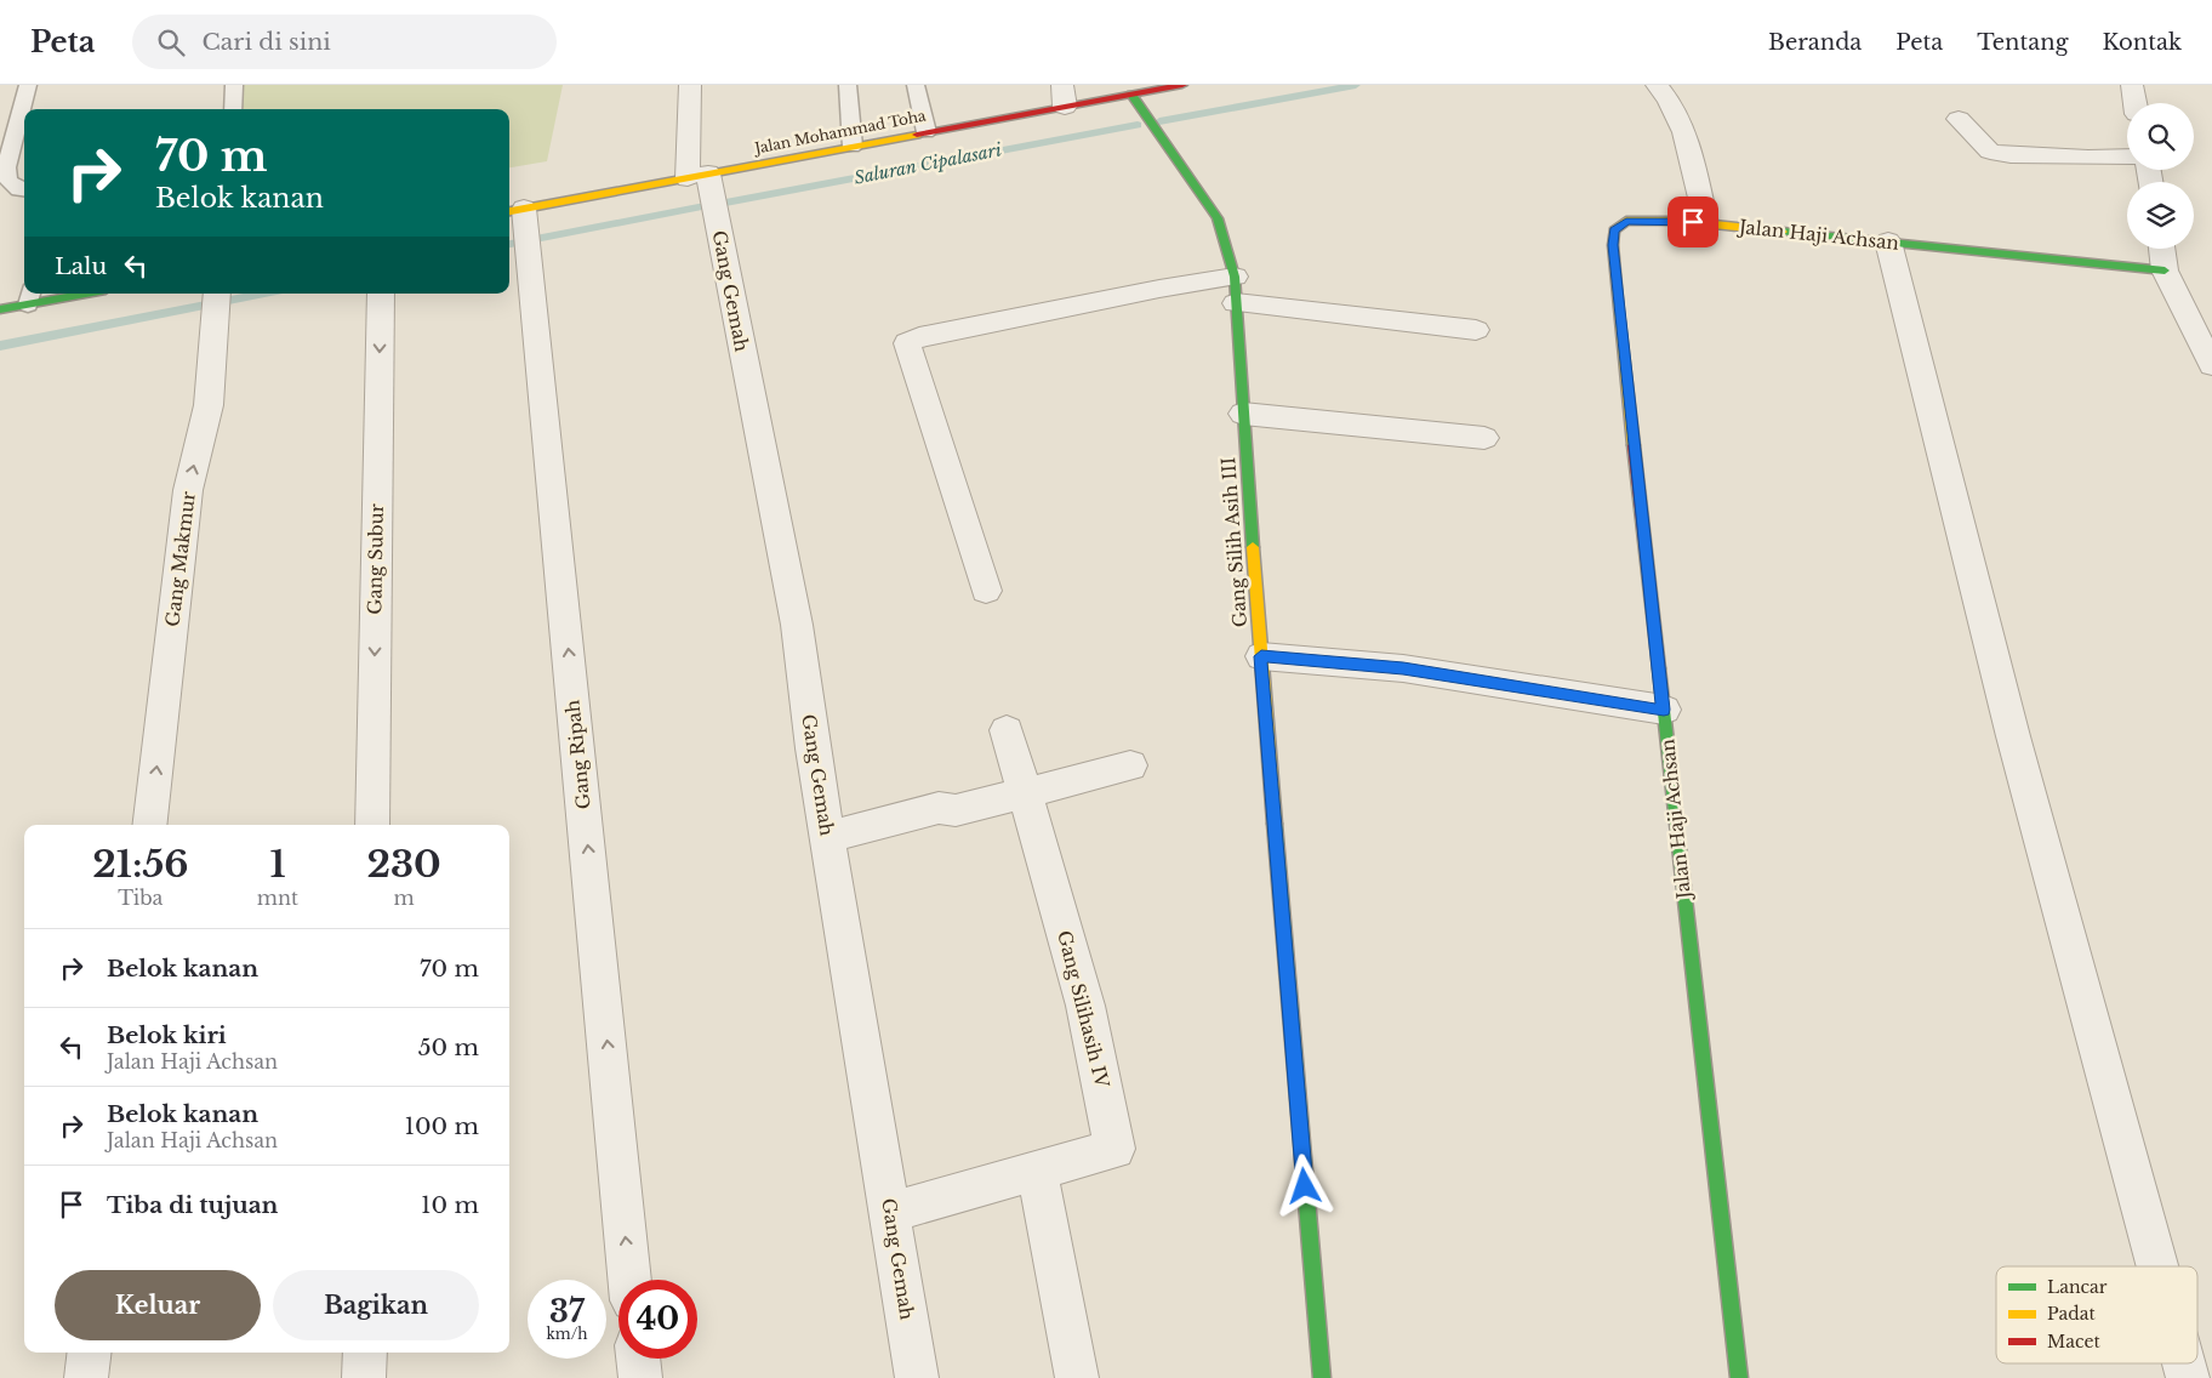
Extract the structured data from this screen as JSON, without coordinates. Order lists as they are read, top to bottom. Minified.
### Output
{"streets":{"street":["Jalan Mohammad Toha","Jalan Haji Achsan","Gang Gemah","Gang Silih Asih III","Gang Makmur","Gang Subur","Gang Ripah","Gang Silihasih IV"]},"crossings":[["Jalan Mohammad Toha","Gang Gemah"],["Jalan Mohammad Toha","Gang Silih Asih III"],["Jalan Mohammad Toha","Gang Ripah"],["Gang Gemah","Gang Silihasih IV"]],"one_way":["Gang Makmur","Gang Subur","Gang Ripah"],"water":["Saluran Cipalasari"],"legend":["Lancar","Padat","Macet"],"page":{"header":"Peta","search":"Cari di sini","nav":["Beranda","Peta","Tentang","Kontak"],"turn":["70 m","Belok kanan"],"then":"Lalu","eta":["21:56","Tiba","1","mnt","230","m"],"list":[{"name":"Belok kanan","value":"70 m"},{"name":"Belok kiri","note":"Jalan Haji Achsan","value":"50 m"},{"name":"Belok kanan","note":"Jalan Haji Achsan","value":"100 m"},{"name":"Tiba di tujuan","value":"10 m"}],"buttons":["Keluar","Bagikan"],"speed":"37 km/h","limit":"40"}}
